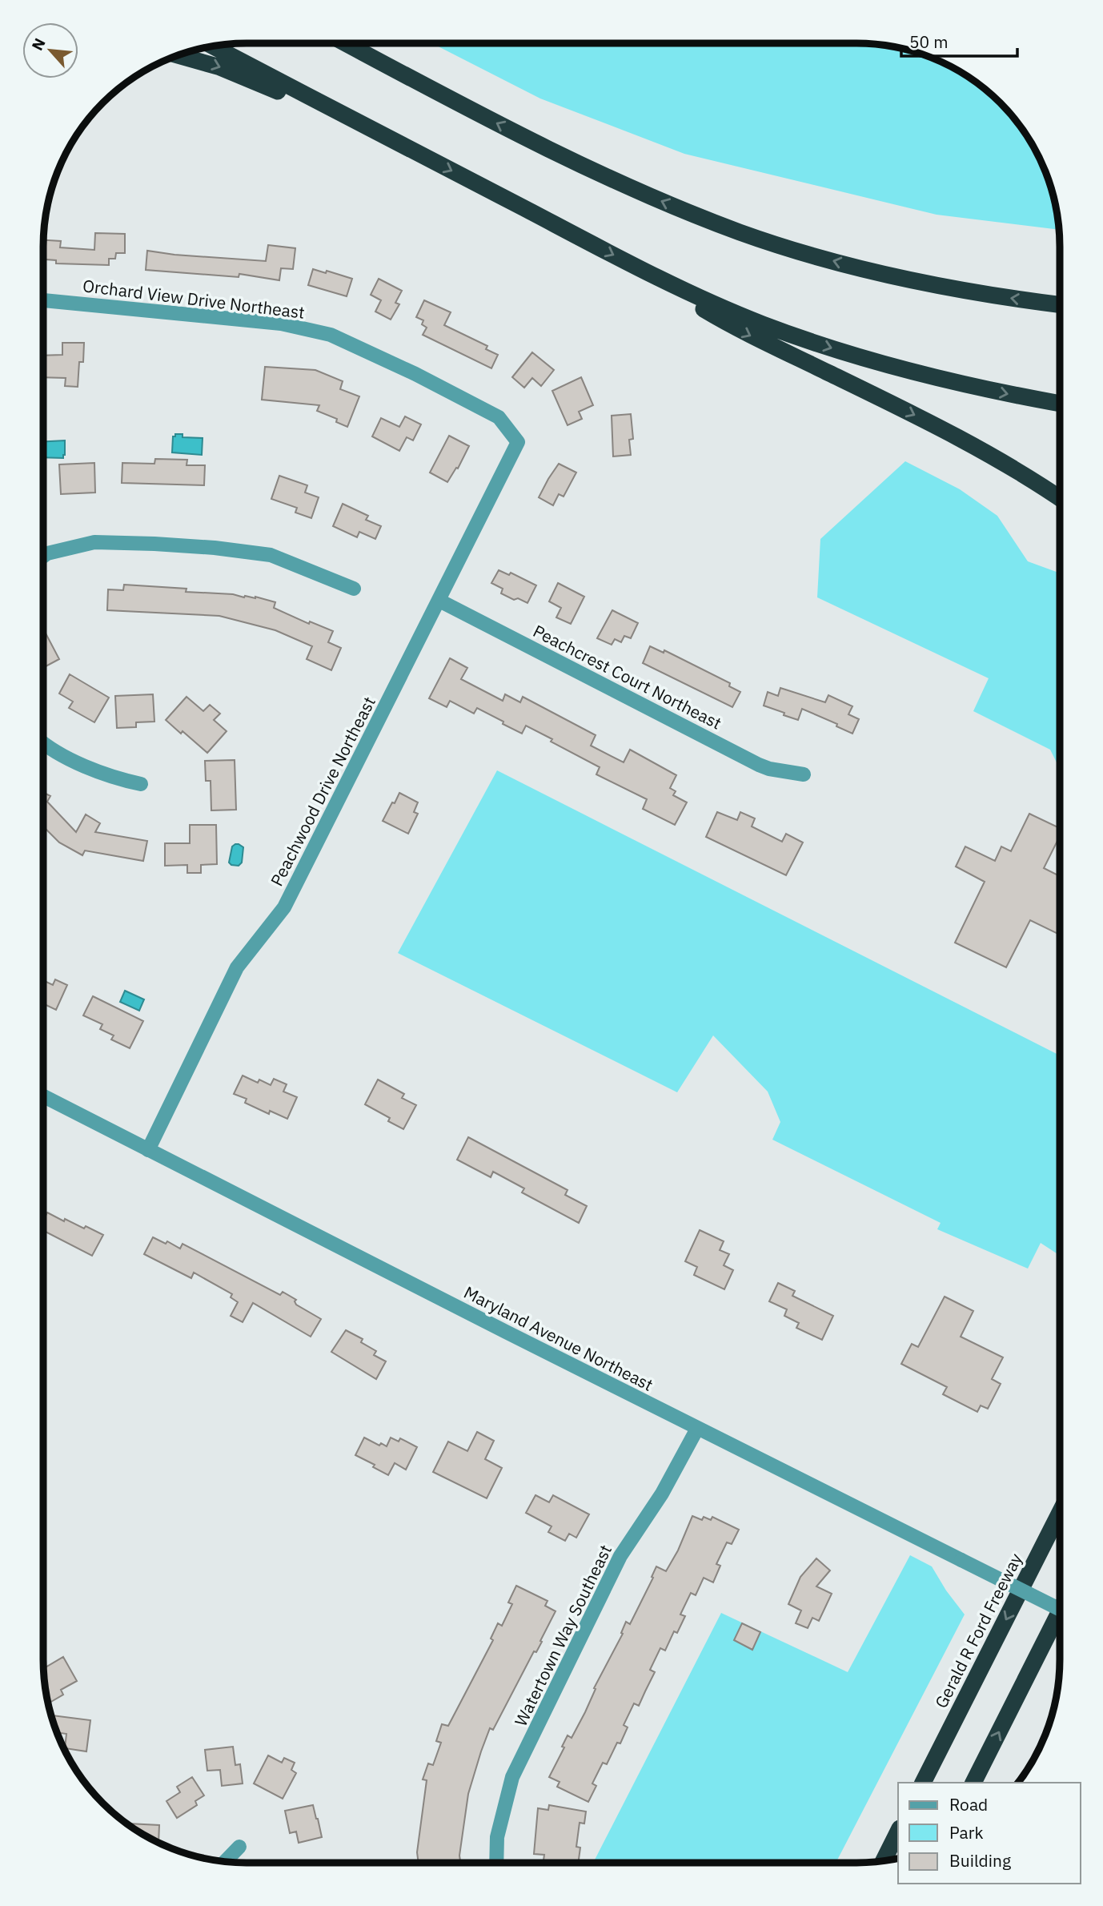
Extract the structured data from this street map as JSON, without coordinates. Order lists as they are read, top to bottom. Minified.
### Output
{"streets":{"highway":["Gerald R Ford Freeway"],"street":["Orchard View Drive Northeast","Peachcrest Court Northeast","Peachwood Drive Northeast","Maryland Avenue Northeast","Watertown Way Southeast"]},"crossings":[["Orchard View Drive Northeast","Peachwood Drive Northeast"],["Peachcrest Court Northeast","Peachwood Drive Northeast"],["Peachwood Drive Northeast","Maryland Avenue Northeast"],["Maryland Avenue Northeast","Watertown Way Southeast"]],"legend":["Road","Park","Building"],"scale_bar":"50 m","north":"top left"}
